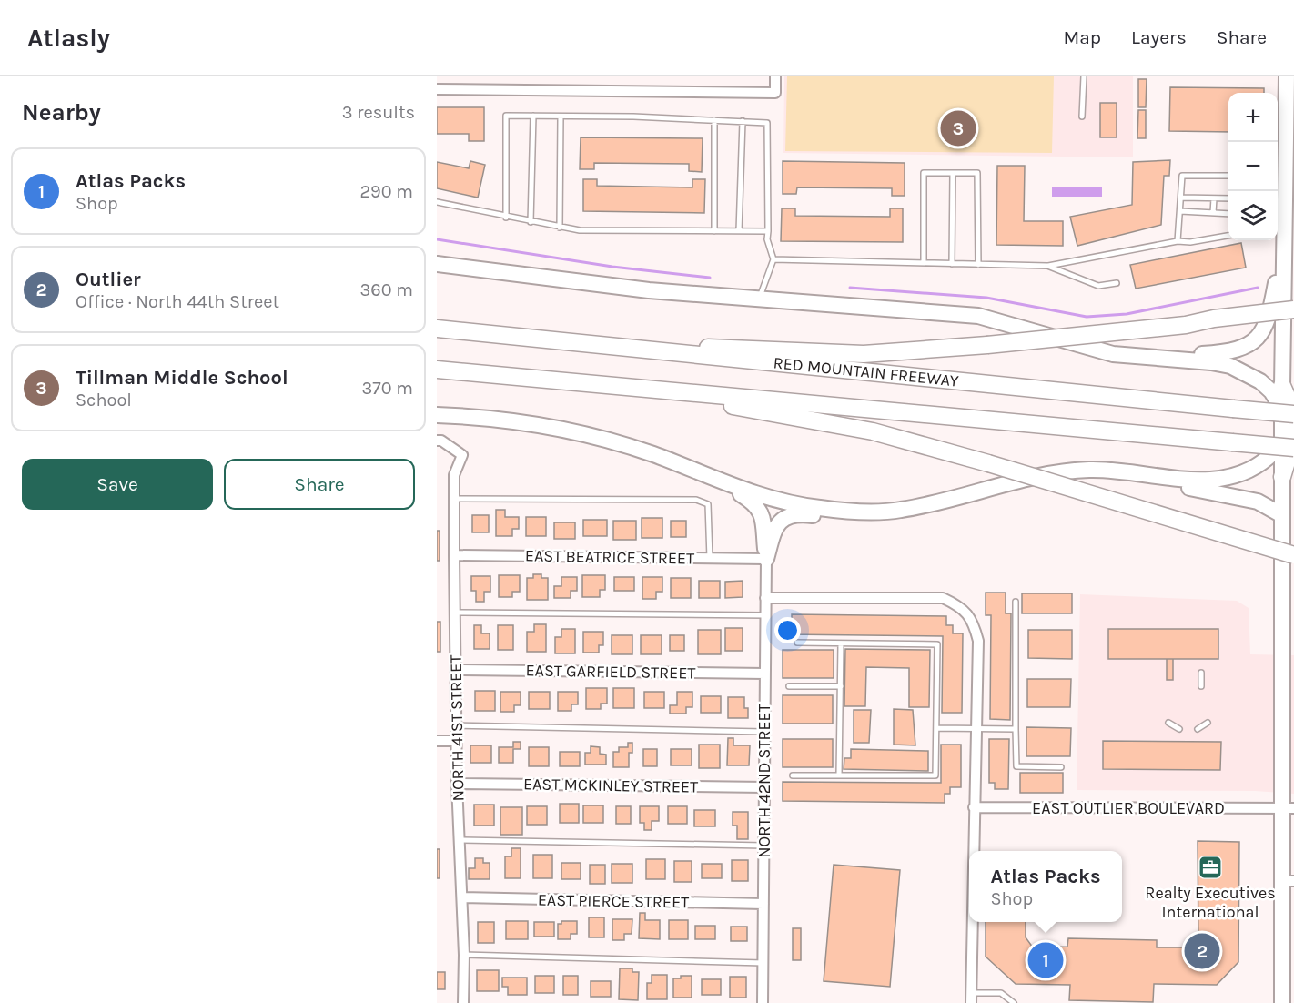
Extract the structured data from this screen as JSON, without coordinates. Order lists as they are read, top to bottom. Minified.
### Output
{"streets":{"highway":["RED MOUNTAIN FREEWAY"],"street":["EAST BEATRICE STREET","EAST GARFIELD STREET","NORTH 41ST STREET","NORTH 42ND STREET","EAST MCKINLEY STREET","EAST OUTLIER BOULEVARD","EAST PIERCE STREET"]},"crossings":[["EAST BEATRICE STREET","NORTH 41ST STREET"],["EAST BEATRICE STREET","NORTH 42ND STREET"],["EAST GARFIELD STREET","NORTH 41ST STREET"],["EAST GARFIELD STREET","NORTH 42ND STREET"],["NORTH 41ST STREET","EAST MCKINLEY STREET"],["NORTH 41ST STREET","EAST PIERCE STREET"],["NORTH 42ND STREET","EAST MCKINLEY STREET"],["NORTH 42ND STREET","EAST PIERCE STREET"]],"places":{"office":["Realty Executives International"]},"page":{"header":"Atlasly","nav":["Map","Layers","Share"],"heading":["Nearby","3 results"],"map_buttons":["+","−"],"pins":["3","2","1"],"list":[{"mark":"1","name":"Atlas Packs","note":"Shop","value":"290 m"},{"mark":"2","name":"Outlier","note":"Office · North 44th Street","value":"360 m"},{"mark":"3","name":"Tillman Middle School","note":"School","value":"370 m"}],"buttons":["Save","Share"],"popup":["Atlas Packs","Shop"]}}
